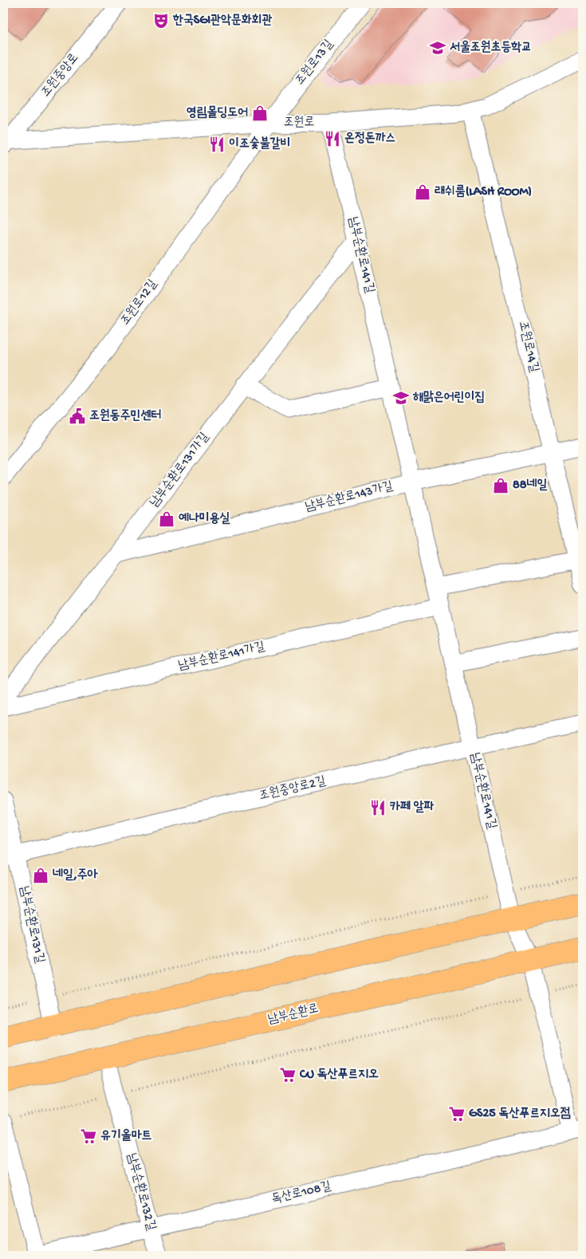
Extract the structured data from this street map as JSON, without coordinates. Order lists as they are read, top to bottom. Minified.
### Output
{"streets":{"main road":["남부순환로"],"street":["조원로13길","조원중앙로","조원로","남부순환로141길","조원로12길","조원로14길","남부순환로131가길","남부순환로143가길","남부순환로141가길","조원중앙로2길","남부순환로131길","남부순환로132길","독산로108길"]},"crossings":[["조원로13길","조원로"],["조원로13길","조원로12길"],["조원중앙로","조원로"],["조원로","남부순환로141길"],["조원로","조원로12길"],["조원로","조원로14길"],["남부순환로141길","남부순환로131가길"],["남부순환로141길","남부순환로143가길"],["남부순환로141길","남부순환로141가길"],["남부순환로141길","조원중앙로2길"],["남부순환로141길","남부순환로"],["남부순환로141길","독산로108길"],["조원로14길","남부순환로143가길"],["남부순환로131가길","남부순환로143가길"],["조원중앙로2길","남부순환로131길"],["남부순환로","남부순환로132길"],["남부순환로132길","독산로108길"]],"places":{"theatre":["한국SGI관악문화회관"],"school or university":["서울조원초등학교","해맑은어린이집"],"shop":["영림몰딩도어","래쉬룸(LASH ROOM)","88네일","예나미용실","네일,주아"],"restaurant":["온정돈까스","이조숯불갈비","카페 알파"],"public building":["조원동주민센터"],"supermarket":["CU 독산푸르지오","GS25 독산푸르지오점","유기올마트"]}}
